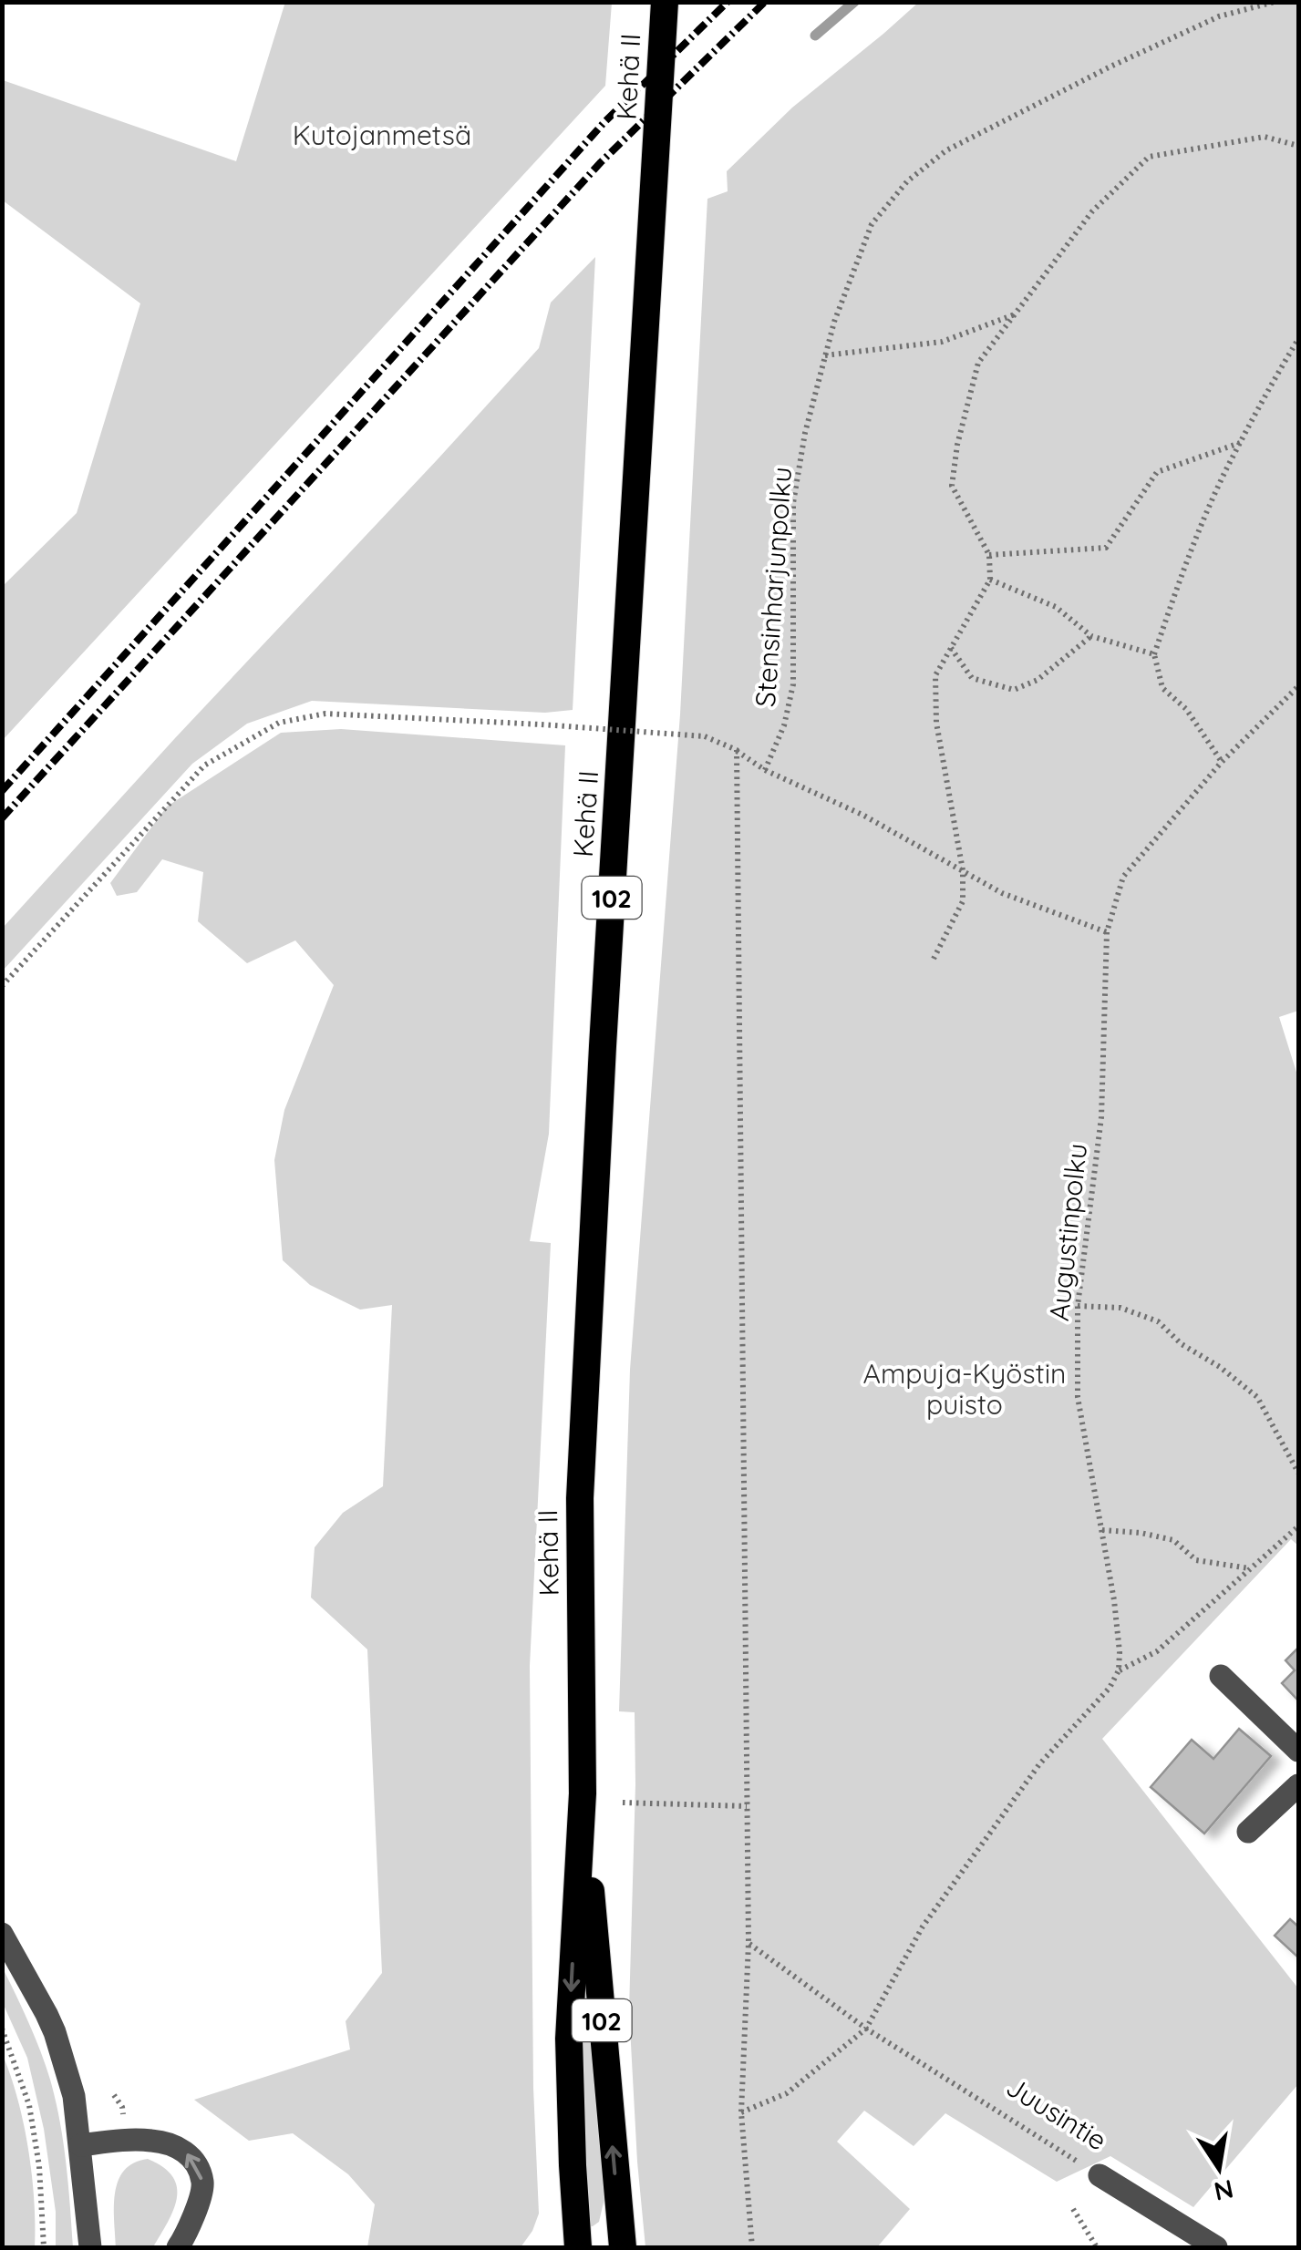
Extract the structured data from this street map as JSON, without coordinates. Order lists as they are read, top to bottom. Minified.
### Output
{"streets":{"highway":["Kehä II","102"],"street":["Juusintie"],"path":["Stensinharjunpolku","Augustinpolku"]},"parks":["Kutojanmetsä","Ampuja-Kyöstin puisto"],"north":"bottom"}
